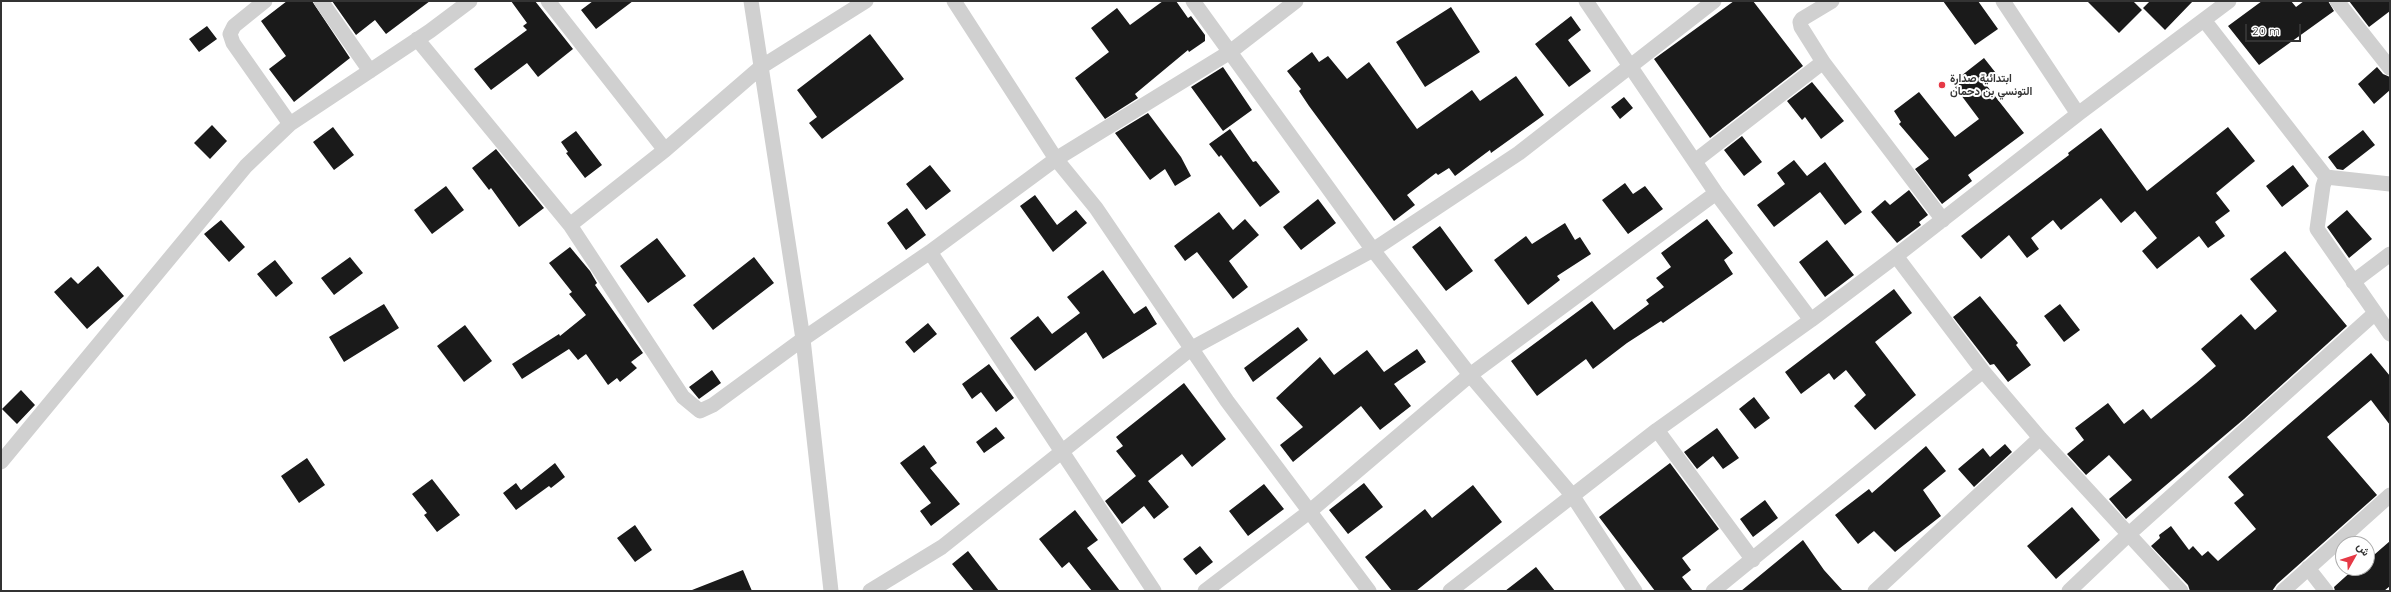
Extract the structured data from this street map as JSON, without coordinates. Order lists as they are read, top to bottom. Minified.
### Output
{"places":["ابتدائية صدارة التونسي بن دحمان"],"scale_bar":"20 m","north":"top right"}
